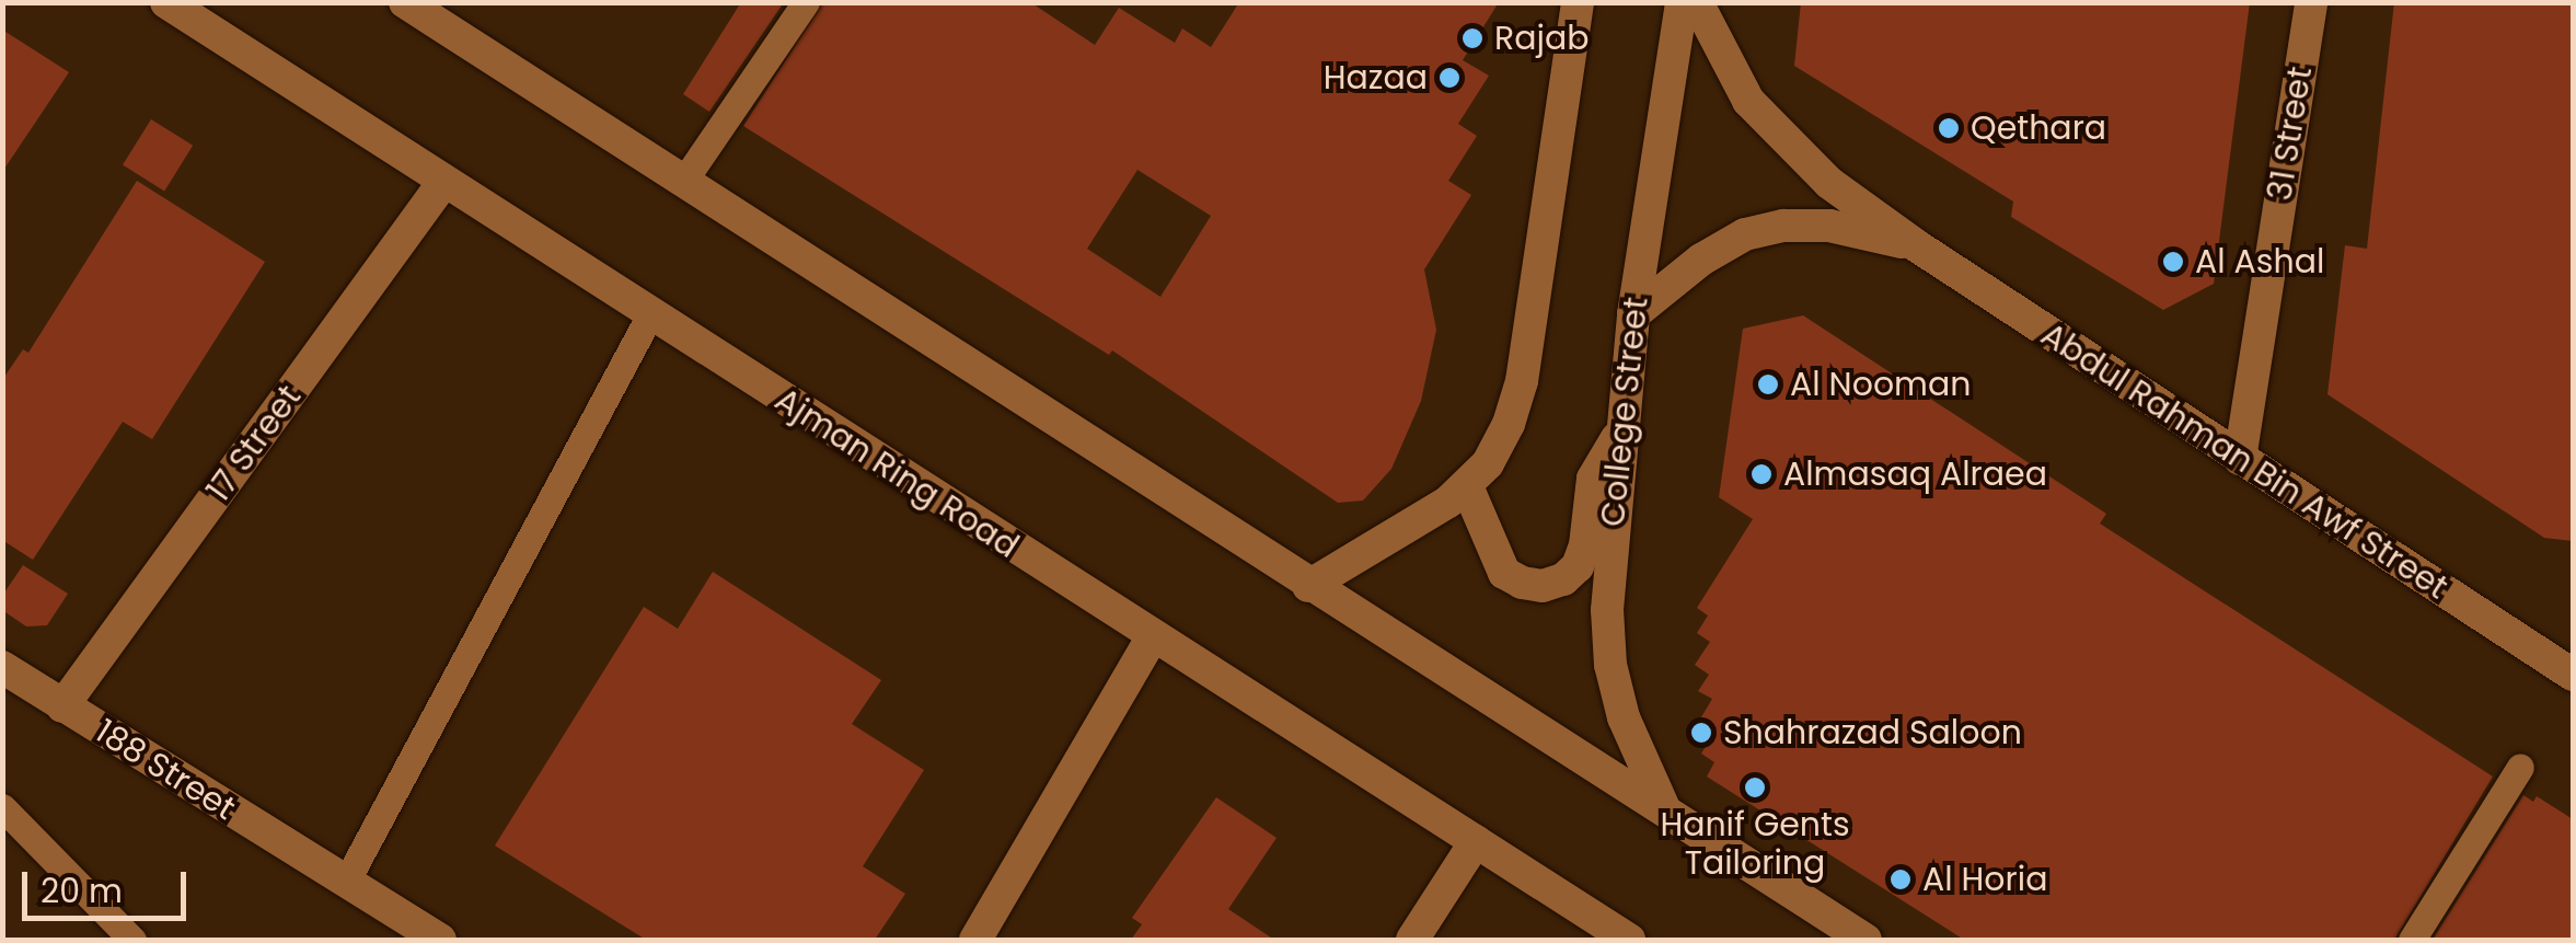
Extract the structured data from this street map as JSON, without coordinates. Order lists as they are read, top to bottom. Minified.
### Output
{"streets":{"main road":["31 Street","College Street","17 Street","Abdul Rahman Bin Awf Street","Ajman Ring Road","188 Street"]},"crossings":[["31 Street","Abdul Rahman Bin Awf Street"],["College Street","Abdul Rahman Bin Awf Street"],["17 Street","Ajman Ring Road"],["17 Street","188 Street"]],"places":["Rajab","Hazaa","Qethara","Al Ashal","Al Nooman","Almasaq Alraea","Shahrazad Saloon","Hanif Gents Tailoring","Al Horia"],"scale_bar":"20 m"}
